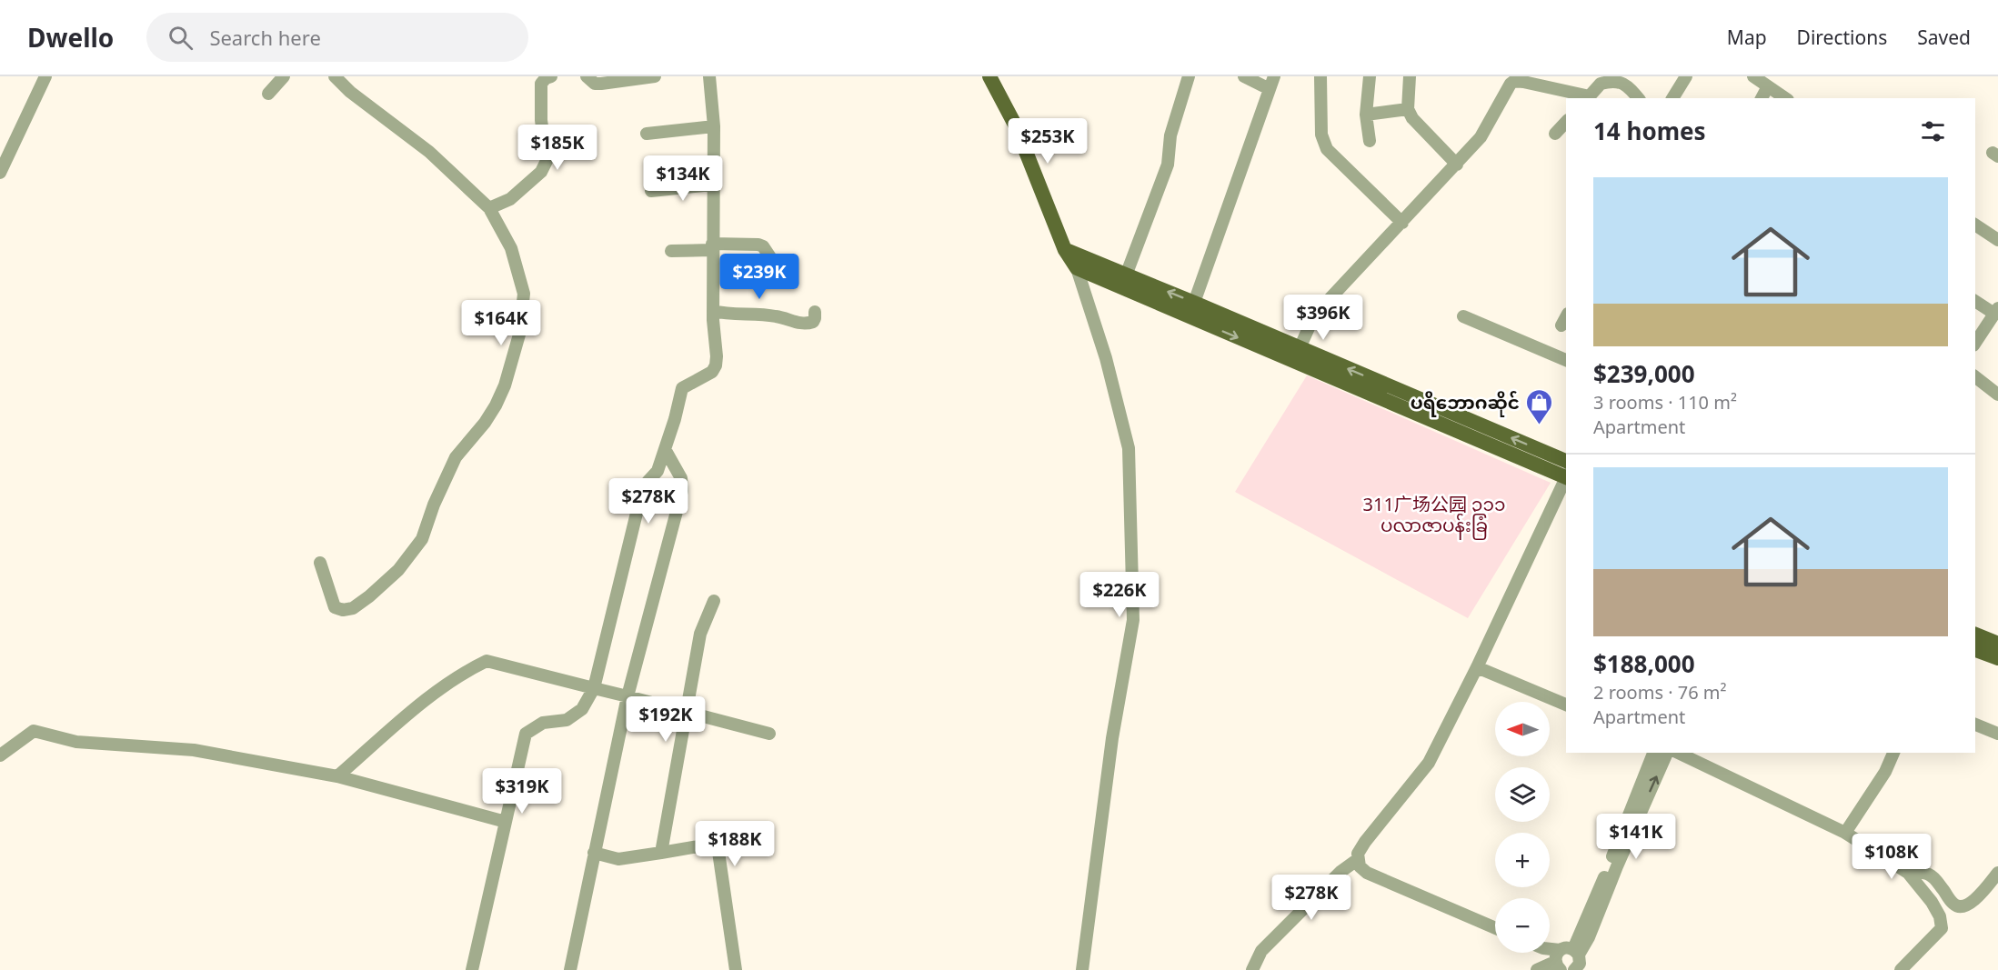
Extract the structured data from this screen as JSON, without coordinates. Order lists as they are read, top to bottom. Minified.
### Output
{"parks":["311广场公园 ၃၁၁ ပလာဇာပန်းခြံ"],"places":{"shop":["ပရိဘောဂဆိုင်"]},"north":"left","page":{"header":"Dwello","search":"Search here","nav":["Map","Directions","Saved"],"heading":"14 homes","price":["$253K","$185K","$134K","$239K","$396K","$164K","$278K","$226K","$192K","$319K","$141K","$188K","$108K","$278K"],"list":[{"name":"$239,000","note":"3 rooms · 110 m² · Apartment"},{"name":"$188,000","note":"2 rooms · 76 m² · Apartment"}],"map_buttons":["+","−"]}}
